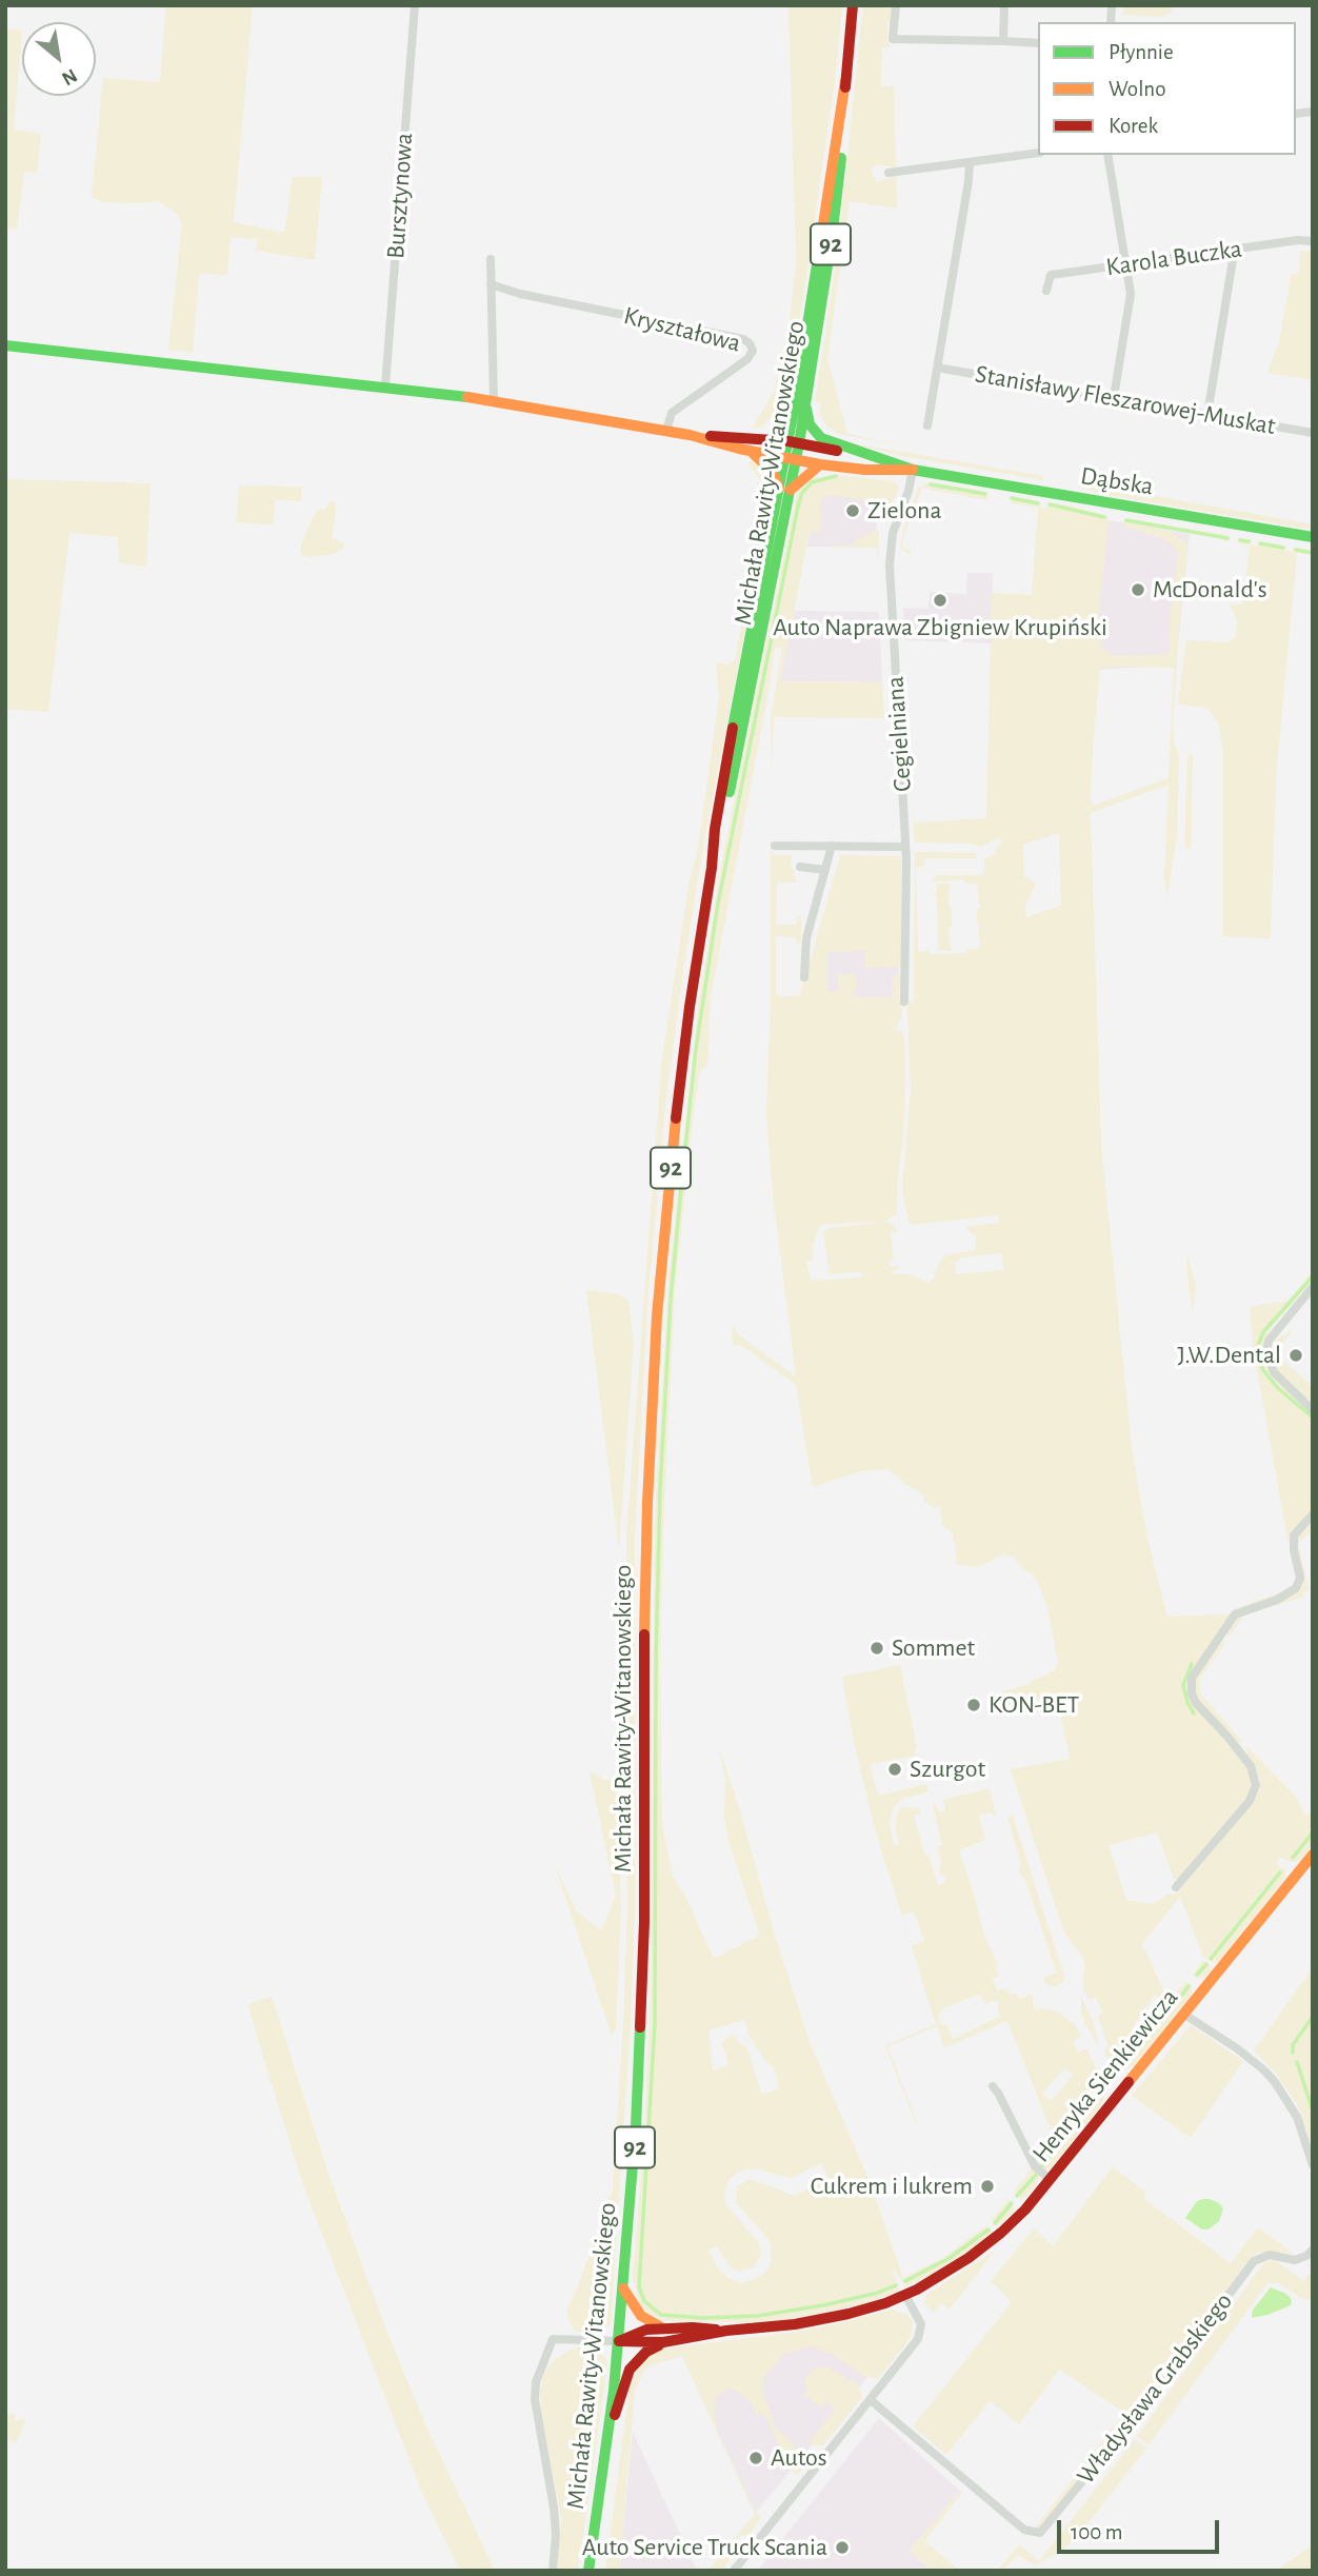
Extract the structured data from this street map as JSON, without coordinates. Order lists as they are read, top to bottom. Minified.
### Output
{"streets":{"main road":["92","Michała Rawity-Witanowskiego","Dąbska","Henryka Sienkiewicza"],"street":["Bursztynowa","Karola Buczka","Kryształowa","Stanisławy Fleszarowej-Muskat","Cegielniana","Władysława Grabskiego"]},"crossings":[["Bursztynowa","Dąbska"],["Kryształowa","Dąbska"],["Michała Rawity-Witanowskiego","Dąbska"],["Michała Rawity-Witanowskiego","Henryka Sienkiewicza"],["Dąbska","Cegielniana"]],"places":["Zielona","McDonald's","Auto Naprawa Zbigniew Krupiński","J.W.Dental","Sommet","KON-BET","Szurgot","Cukrem i lukrem","Autos","Auto Service Truck Scania"],"legend":["Płynnie","Wolno","Korek"],"scale_bar":"100 m","north":"bottom right"}
